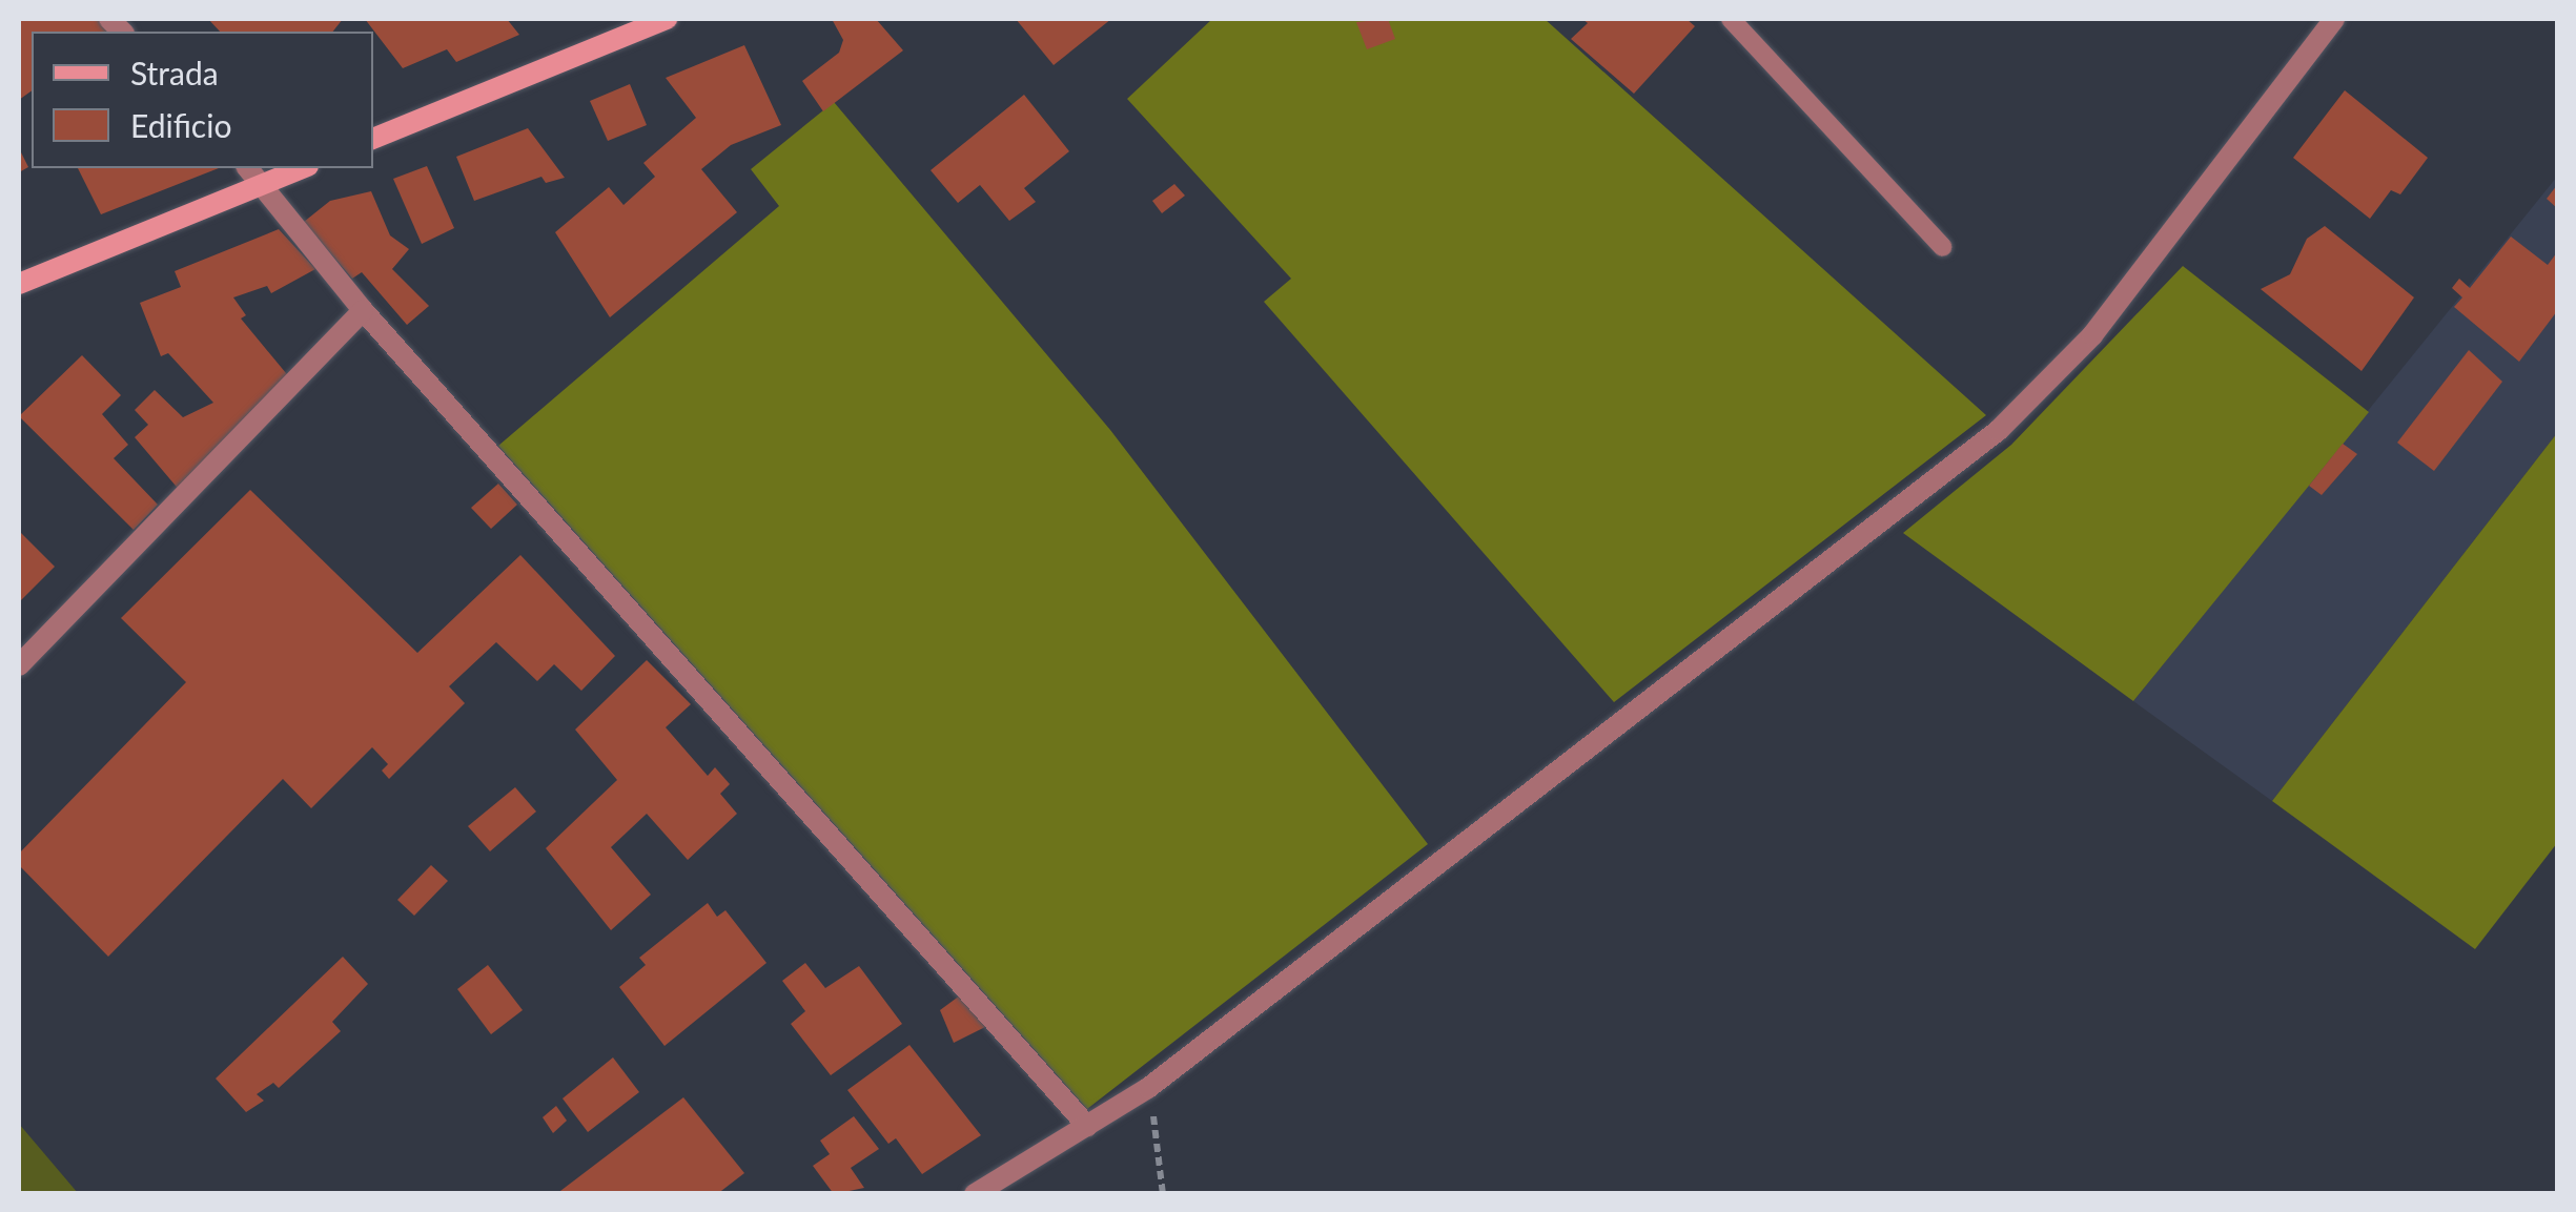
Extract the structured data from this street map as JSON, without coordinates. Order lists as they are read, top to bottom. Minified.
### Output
{"legend":["Strada","Edificio"]}
